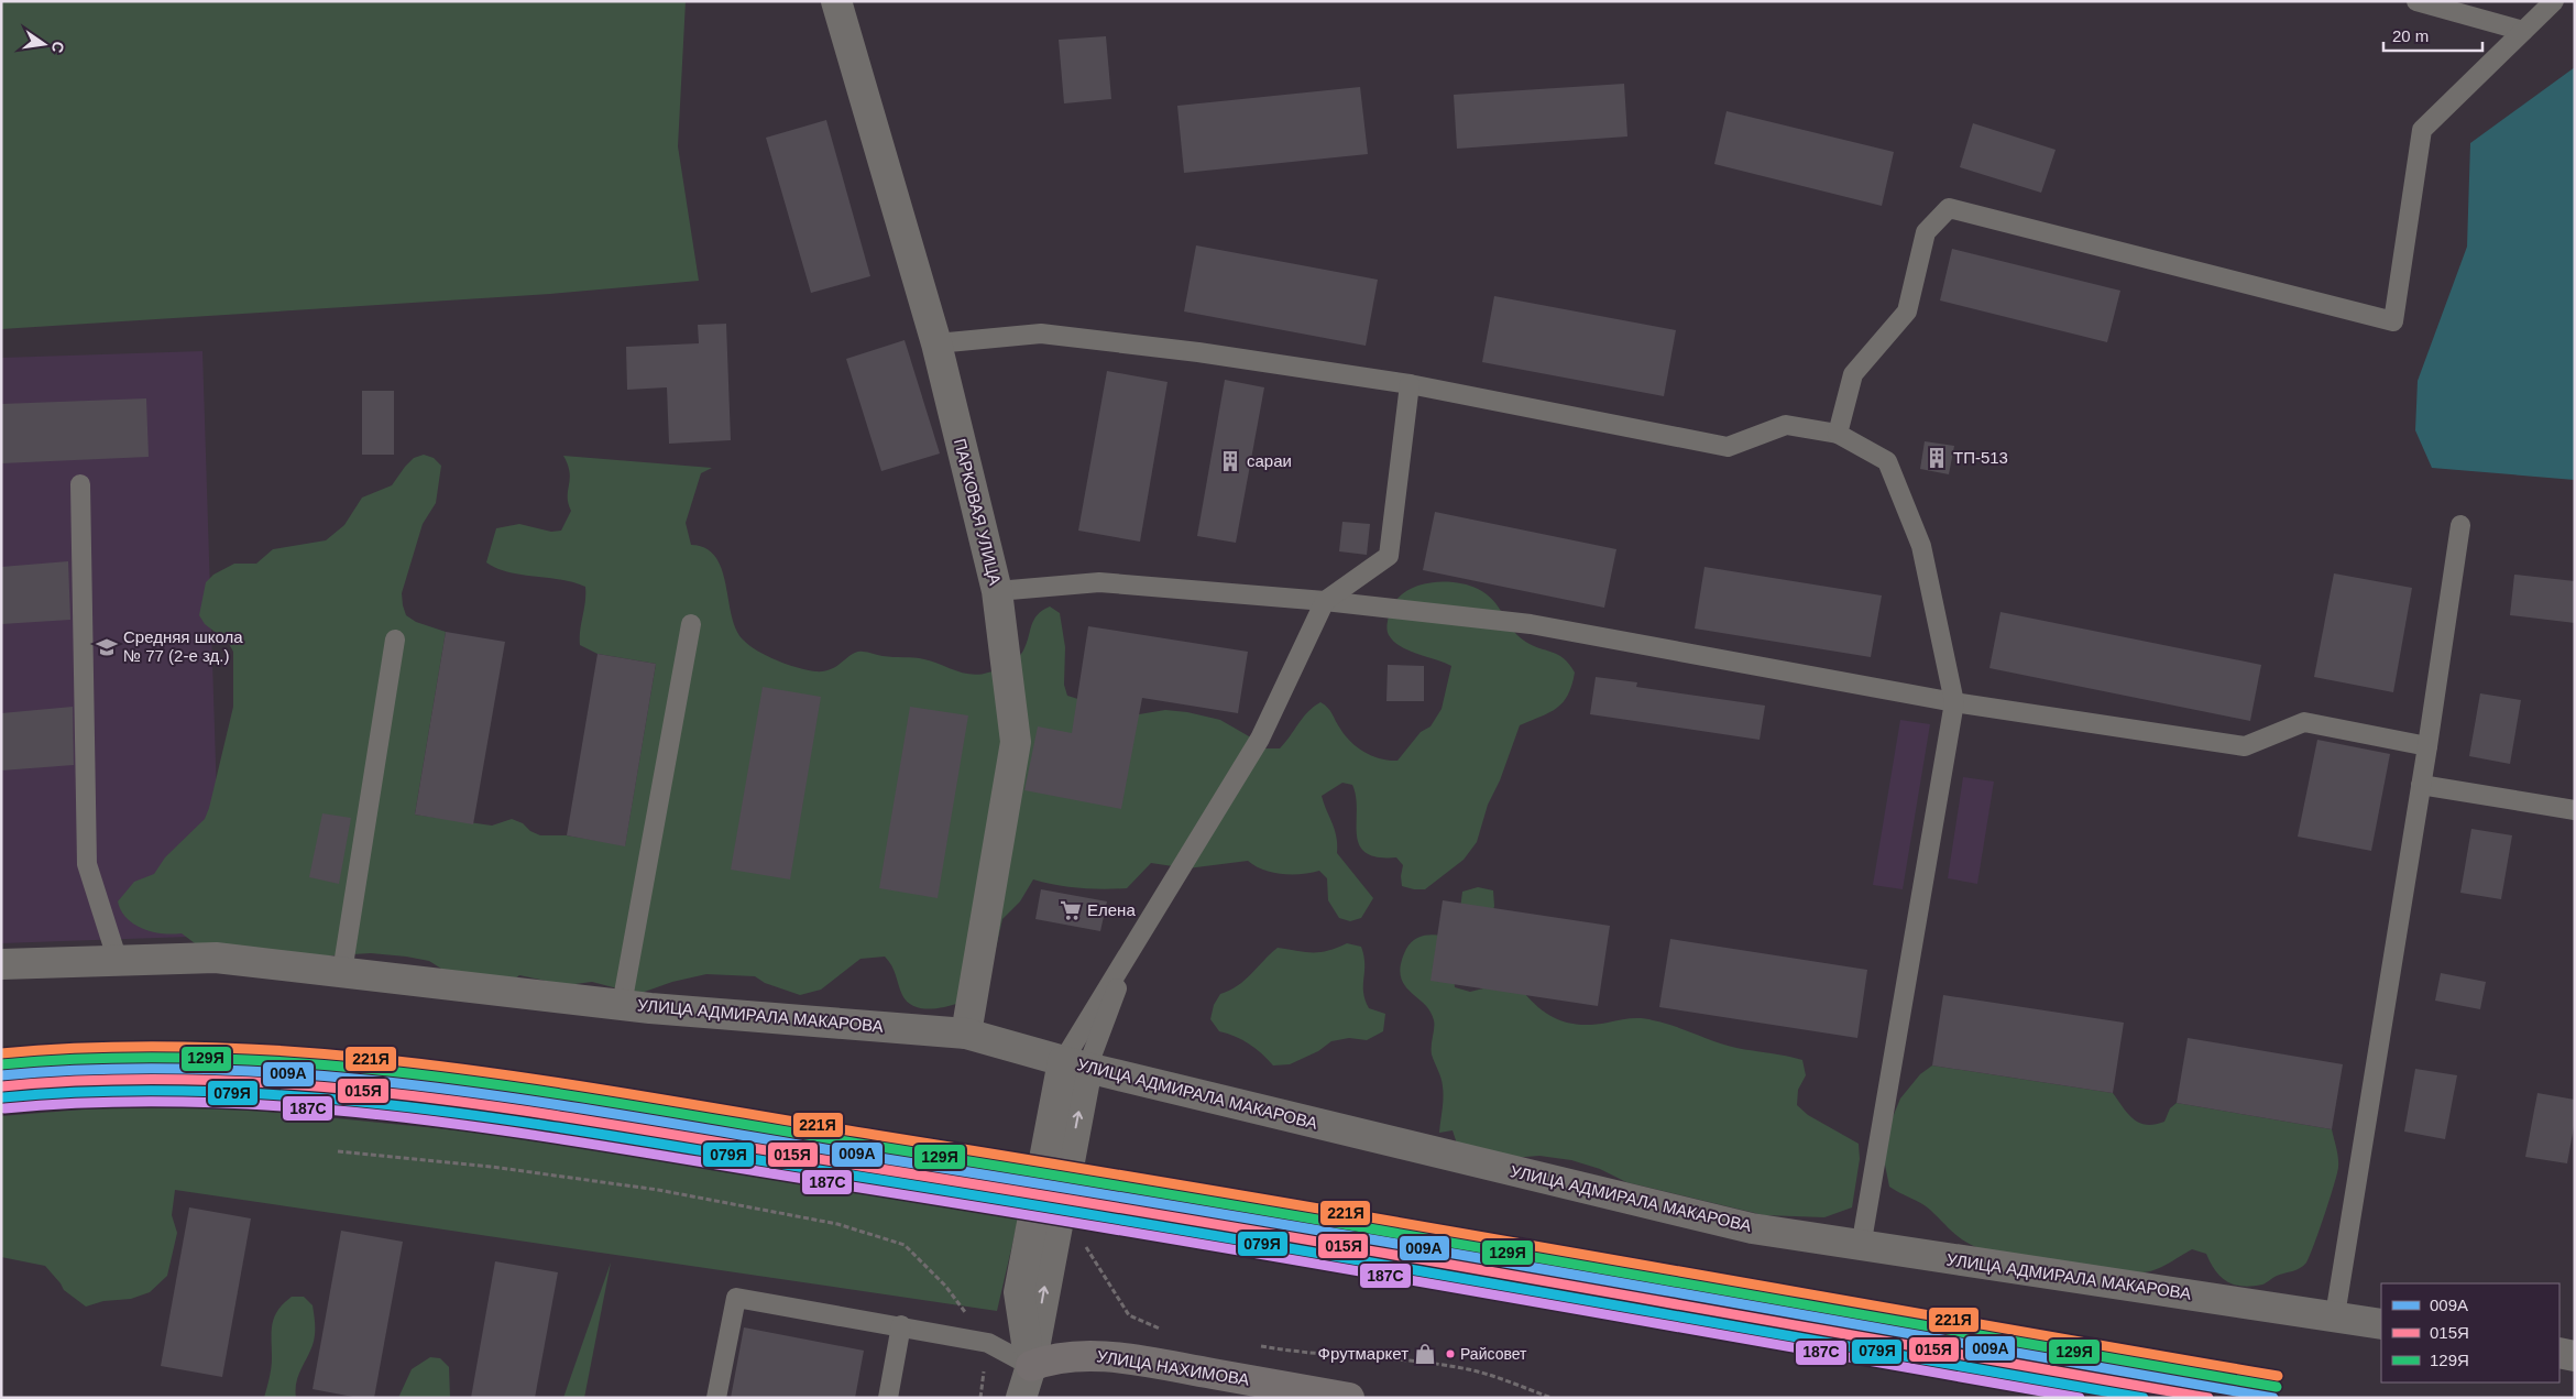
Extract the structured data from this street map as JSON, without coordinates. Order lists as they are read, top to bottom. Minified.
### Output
{"streets":{"main road":["УЛИЦА НАХИМОВА"],"street":["ПАРКОВАЯ УЛИЦА","УЛИЦА АДМИРАЛА МАКАРОВА"]},"crossings":[["ПАРКОВАЯ УЛИЦА","УЛИЦА АДМИРАЛА МАКАРОВА"]],"places":{"building":["ТП-513","сараи"],"school or university":["Средняя школа № 77 (2-е зд.)"],"supermarket":["Елена"],"shop":["Фрутмаркет"],"other":["Райсовет"]},"lines":["transit line 221Я","transit line 129Я","transit line 009А","transit line 015Я","transit line 079Я","transit line 187С"],"legend":["009А","015Я","129Я"],"scale_bar":"20 m","north":"right"}
